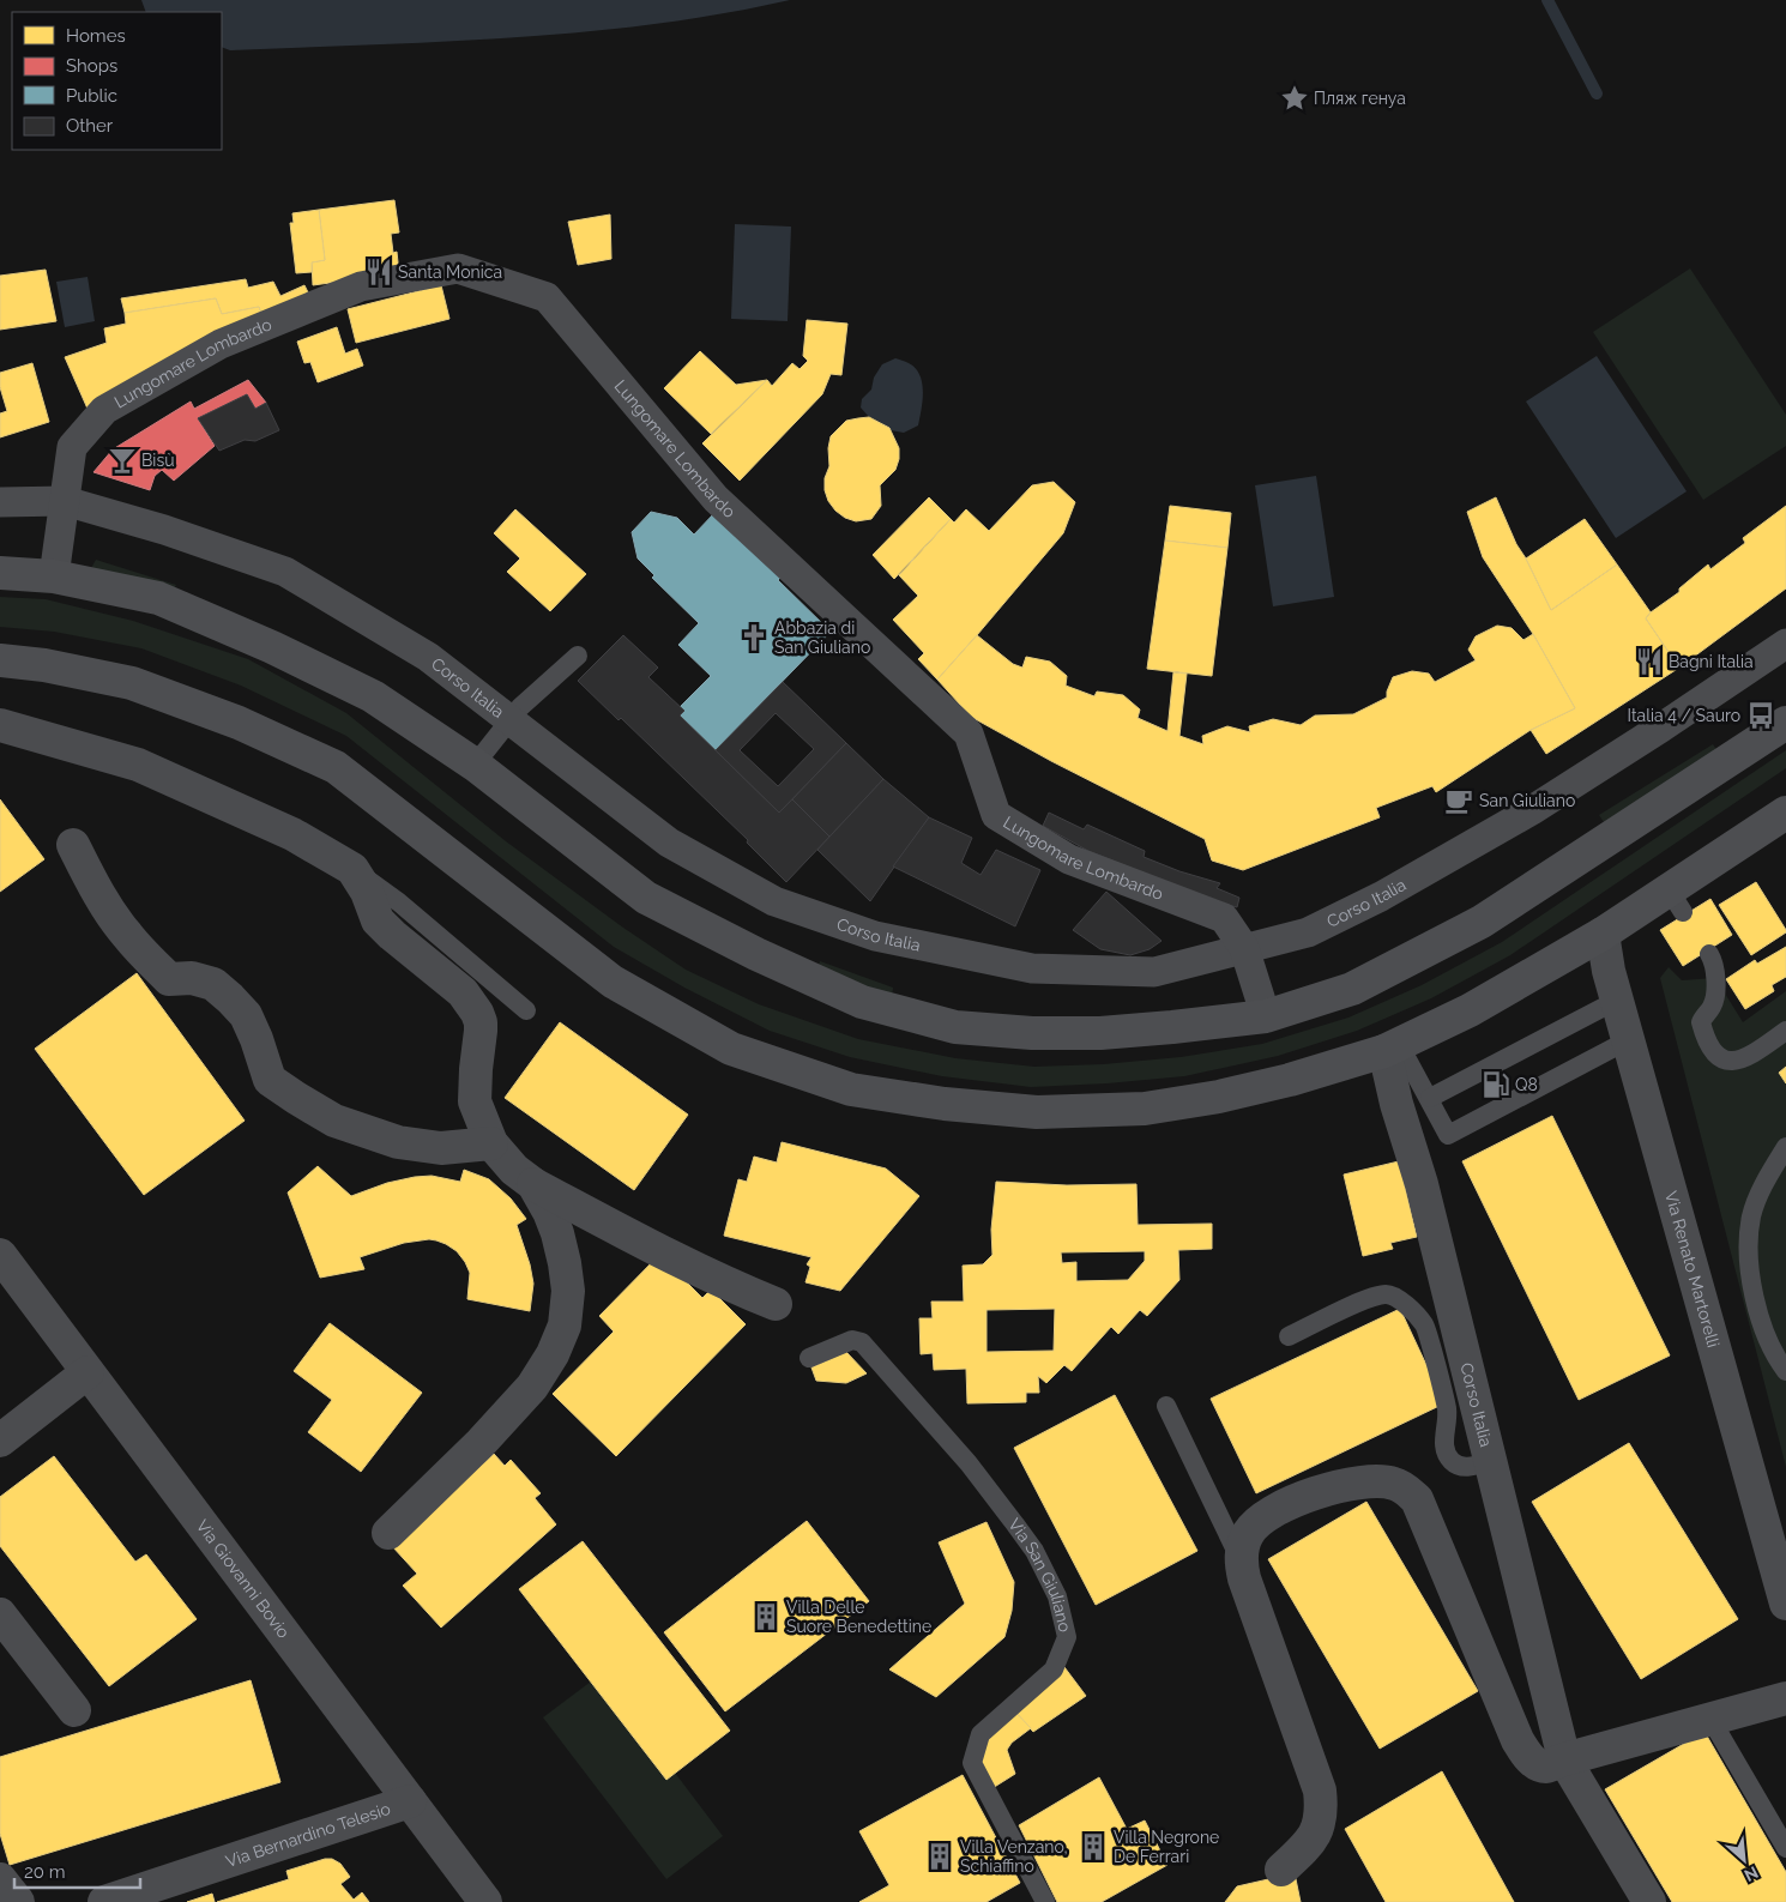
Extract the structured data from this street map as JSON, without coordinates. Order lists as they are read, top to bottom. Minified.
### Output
{"streets":{"street":["Lungomare Lombardo","Corso Italia","Via Renato Martorelli","Via Giovanni Bovio","Via Bernardino Telesio"],"lane":["Via San Giuliano"]},"crossings":[["Lungomare Lombardo","Corso Italia"],["Via Giovanni Bovio","Via Bernardino Telesio"]],"places":{"place":["Пляж генуа"],"restaurant":["Santa Monica","Bagni Italia"],"bar":["Bisù"],"church":["Abbazia di San Giuliano"],"bus stop":["Italia 4 / Sauro"],"cafe":["San Giuliano"],"fuel station":["Q8"],"building":["Villa Delle Suore Benedettine","Villa Negrone De Ferrari","Villa Venzano, Schiaffino"]},"legend":["Homes","Shops","Public","Other"],"scale_bar":"20 m","north":"bottom right"}
